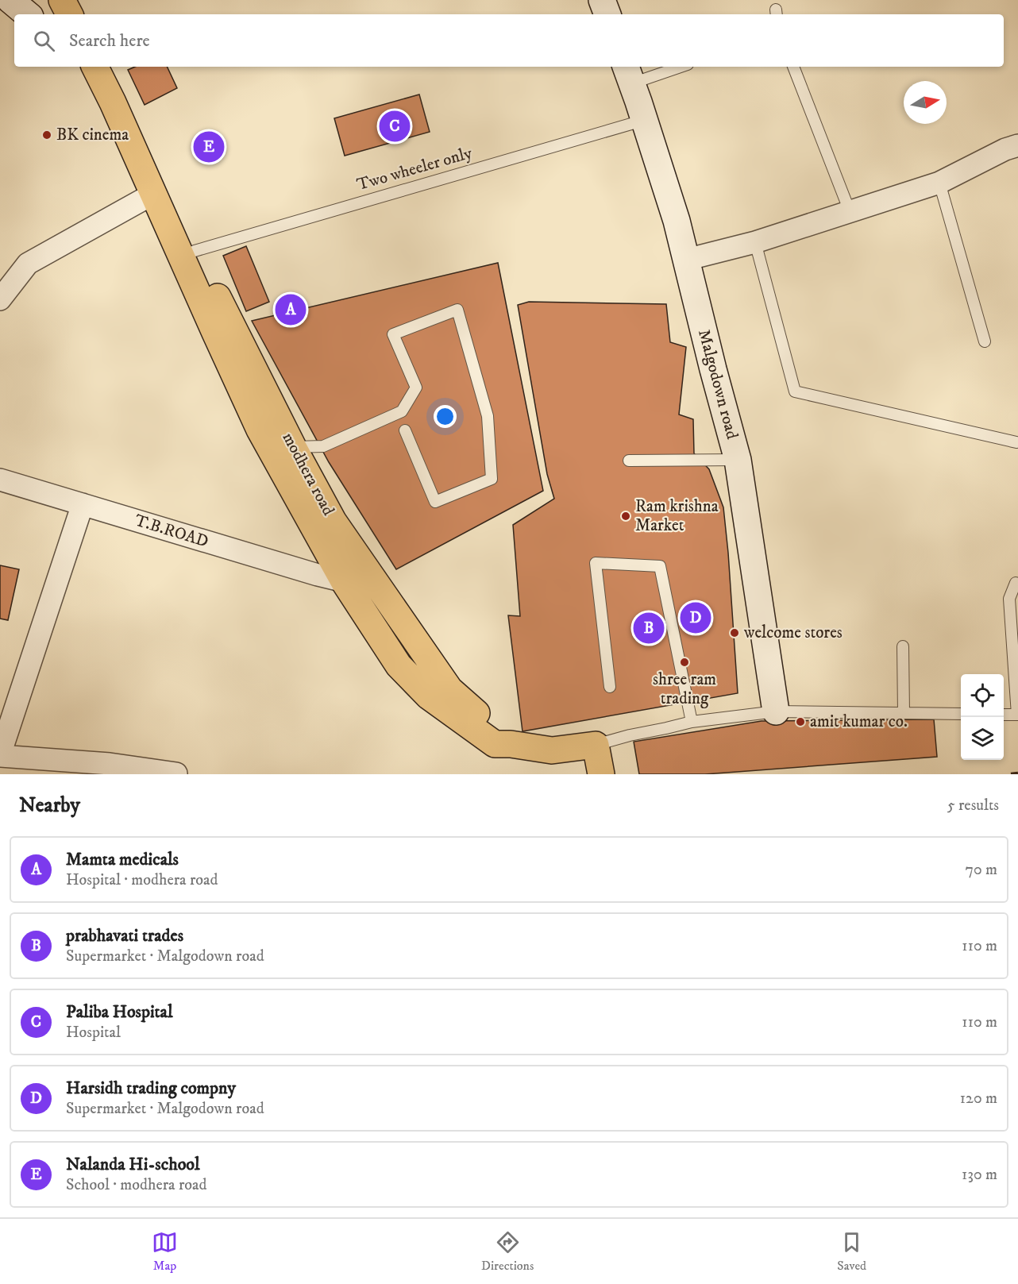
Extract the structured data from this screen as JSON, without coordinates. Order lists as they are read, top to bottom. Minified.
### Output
{"streets":{"main road":["modhera road"],"street":["Malgodown road","T.B.ROAD"],"lane":["Two wheeler only"]},"crossings":[["Two wheeler only","Malgodown road"],["Two wheeler only","modhera road"]],"places":["BK cinema","Ram krishna Market","welcome stores","shree ram trading","amit kumar co."],"north":"right","page":{"search":"Search here","pins":["C","E","A","D","B"],"heading":["Nearby","5 results"],"list":[{"mark":"A","name":"Mamta medicals","note":"Hospital · modhera road","value":"70 m"},{"mark":"B","name":"prabhavati trades","note":"Supermarket · Malgodown road","value":"110 m"},{"mark":"C","name":"Paliba Hospital","note":"Hospital","value":"110 m"},{"mark":"D","name":"Harsidh trading compny","note":"Supermarket · Malgodown road","value":"120 m"},{"mark":"E","name":"Nalanda Hi-school","note":"School · modhera road","value":"130 m"}],"nav":["Map","Directions","Saved"]}}
